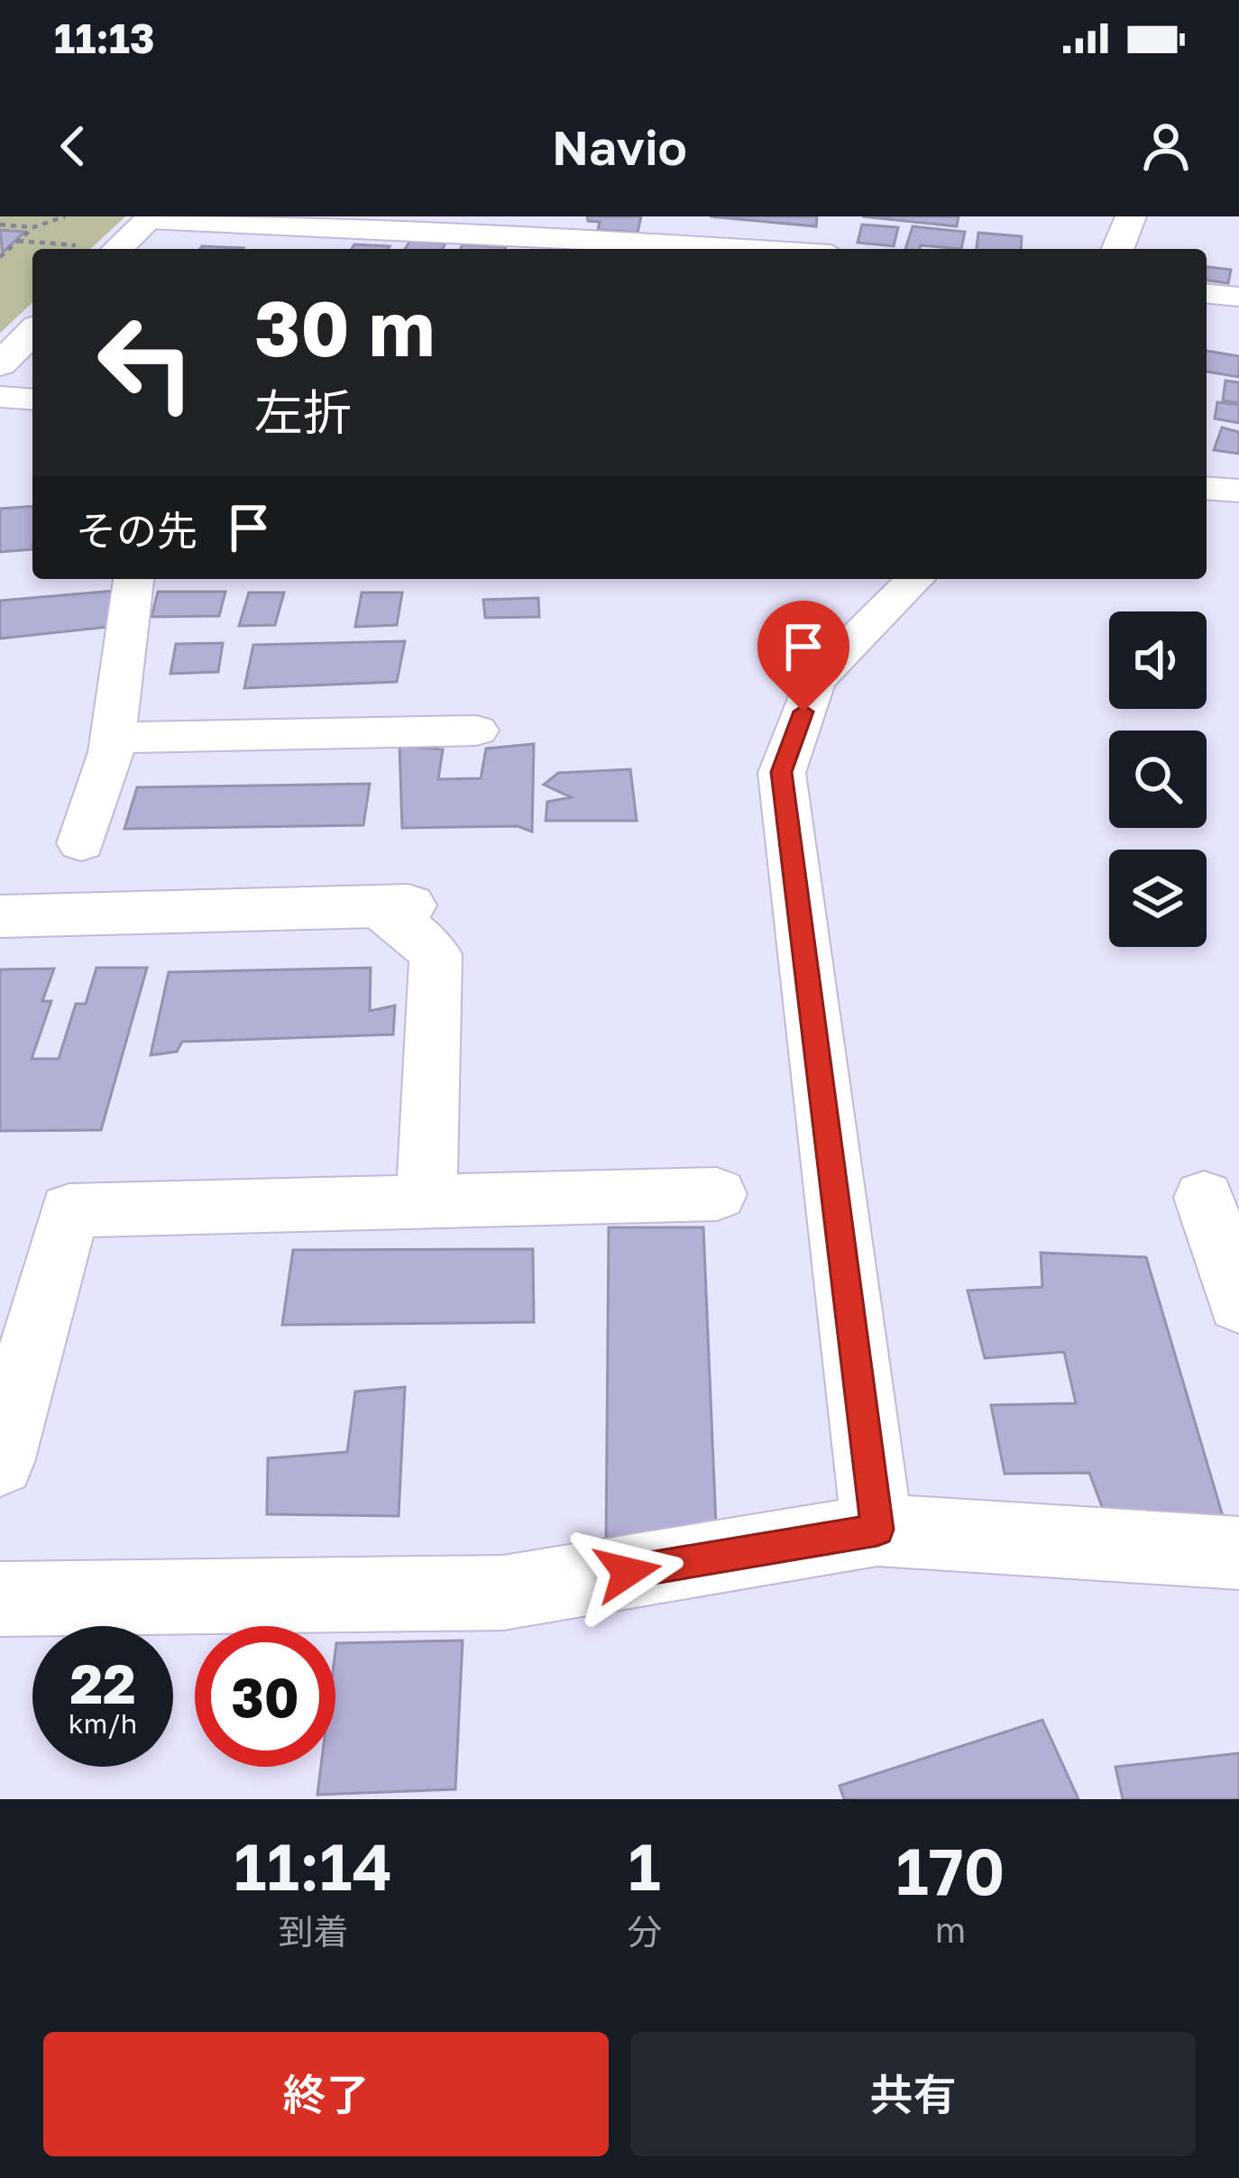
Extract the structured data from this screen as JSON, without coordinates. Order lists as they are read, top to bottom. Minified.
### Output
{"page":{"status":"11:13","header":"Navio","turn":["30 m","左折"],"then":"その先","speed":"22 km/h","limit":"30","eta":["11:14","到着","1","分","170","m"],"buttons":["終了","共有"]}}
